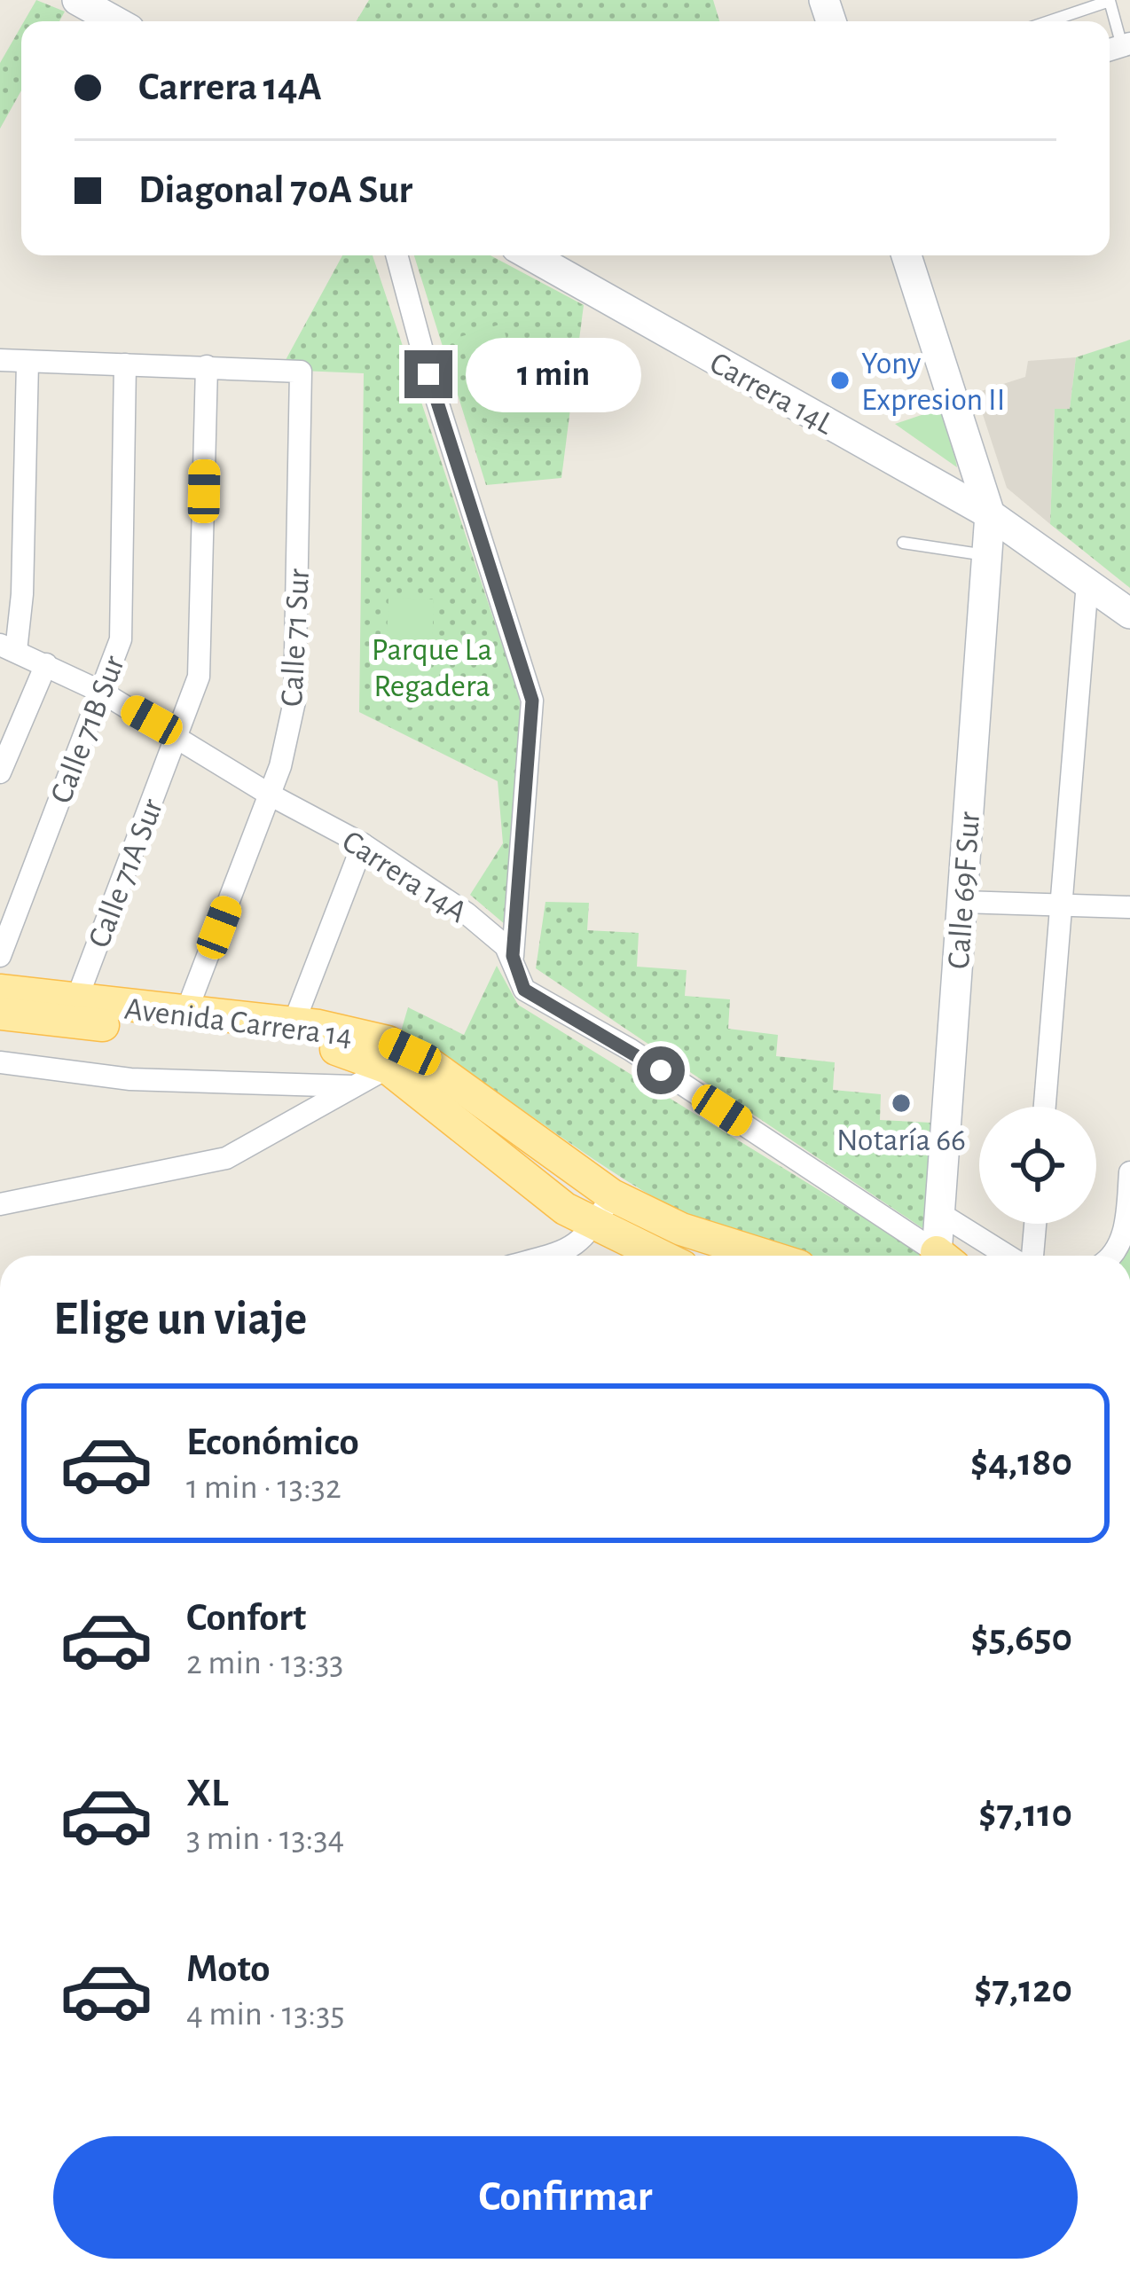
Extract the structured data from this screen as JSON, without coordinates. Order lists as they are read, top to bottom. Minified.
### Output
{"streets":{"main road":["Avenida Carrera 14"],"street":["Carrera 14L","Calle 71 Sur","Calle 71B Sur","Calle 71A Sur","Carrera 14A","Calle 69F Sur"]},"crossings":[["Carrera 14L","Calle 69F Sur"],["Calle 71 Sur","Calle 71A Sur"],["Calle 71 Sur","Carrera 14A"],["Calle 71 Sur","Avenida Carrera 14"],["Calle 71B Sur","Carrera 14A"],["Calle 71A Sur","Carrera 14A"],["Calle 71A Sur","Avenida Carrera 14"]],"parks":["Parque La Regadera"],"places":["Yony Expresion II","Notaría 66"],"page":{"banner":["Carrera 14A","Diagonal 70A Sur"],"bubble":"1 min","heading":"Elige un viaje","list":[{"name":"Económico","note":"1 min · 13:32","value":"$4,180"},{"name":"Confort","note":"2 min · 13:33","value":"$5,650"},{"name":"XL","note":"3 min · 13:34","value":"$7,110"},{"name":"Moto","note":"4 min · 13:35","value":"$7,120"}],"buttons":"Confirmar"}}
